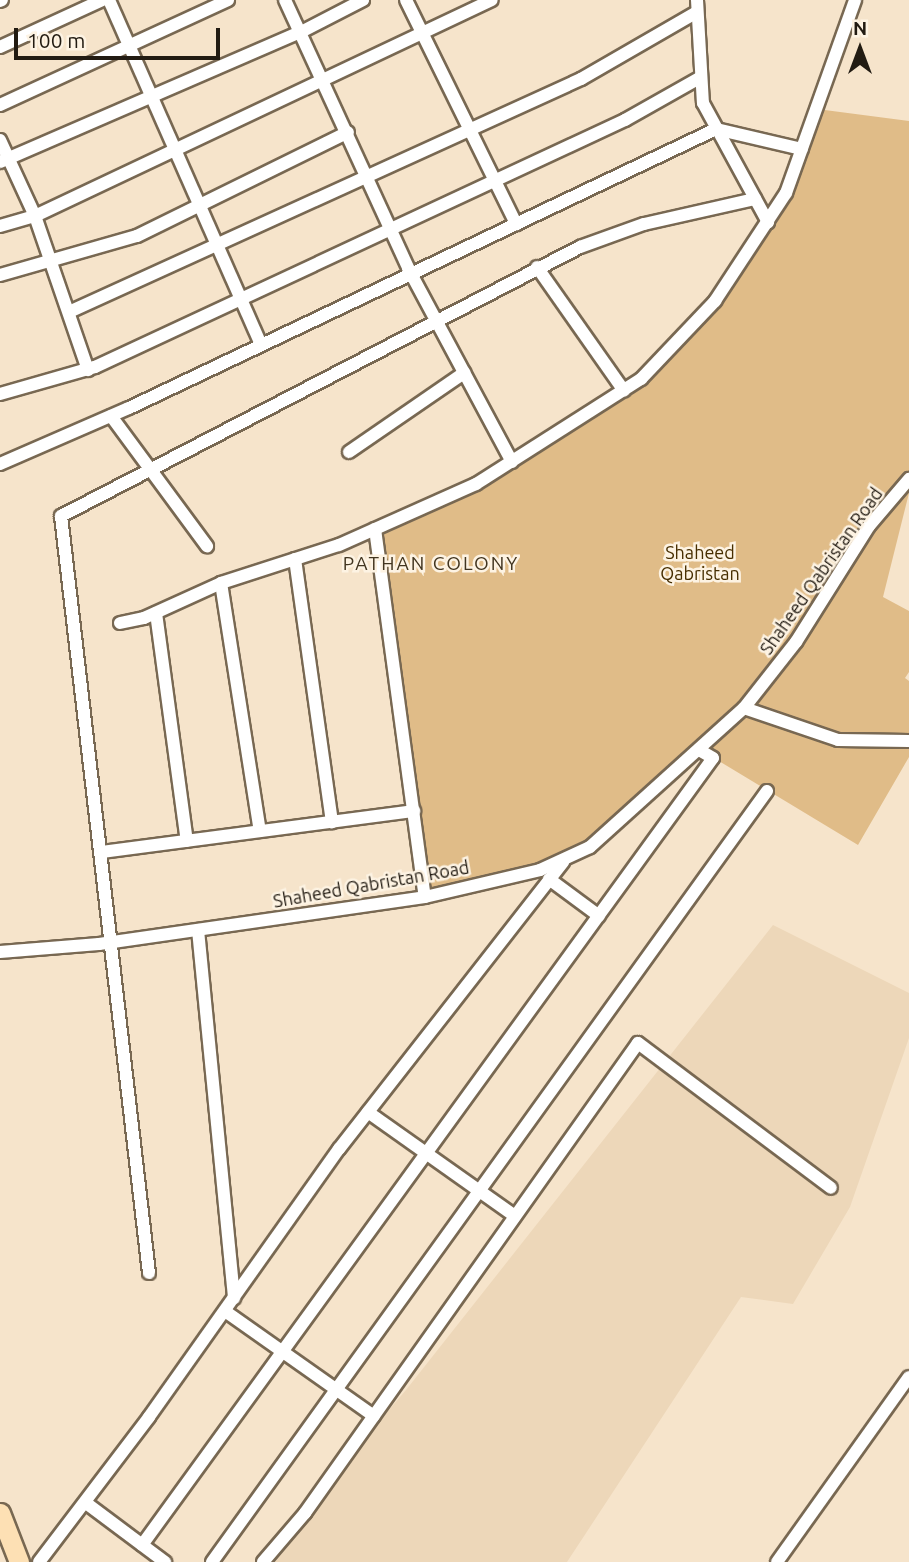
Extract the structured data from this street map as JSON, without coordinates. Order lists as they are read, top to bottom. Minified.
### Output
{"streets":{"street":["Shaheed Qabristan Road"]},"districts":["PATHAN COLONY"],"parks":["Shaheed Qabristan"],"scale_bar":"100 m","north":"top"}
